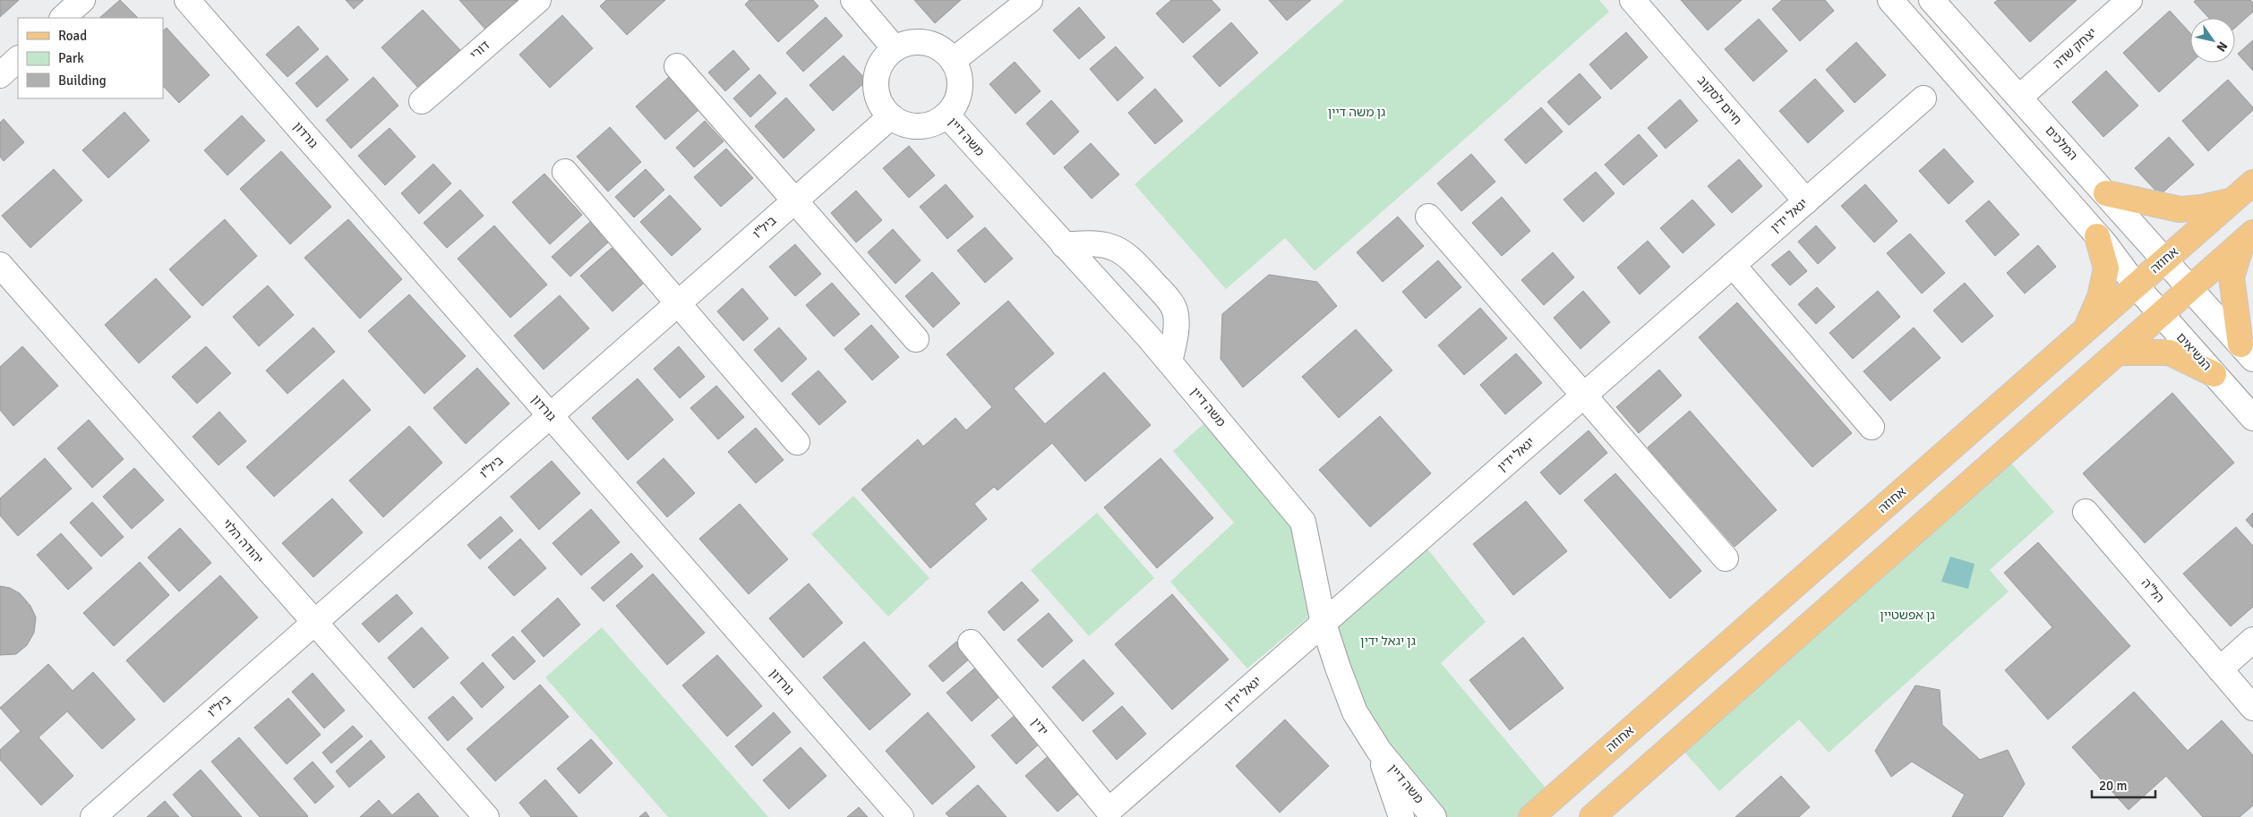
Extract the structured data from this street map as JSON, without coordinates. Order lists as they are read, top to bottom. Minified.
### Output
{"streets":{"main road":["אחוזה"],"street":["יצחק שדה","דורי","חיים לסקוב","גורדון","משה דיין","המלכים","יגאל ידין","ביל\"ו","הנשיאים","יהודה הלוי","הל\"ה","ידין"]},"crossings":[["יצחק שדה","המלכים"],["חיים לסקוב","יגאל ידין"],["גורדון","ביל\"ו"],["משה דיין","יגאל ידין"],["משה דיין","ביל\"ו"],["המלכים","אחוזה"],["יגאל ידין","ידין"],["ביל\"ו","יהודה הלוי"],["אחוזה","הנשיאים"]],"parks":["גן משה דיין","גן אפשטיין","גן יגאל ידין"],"legend":["Road","Park","Building"],"scale_bar":"20 m","north":"bottom right"}
